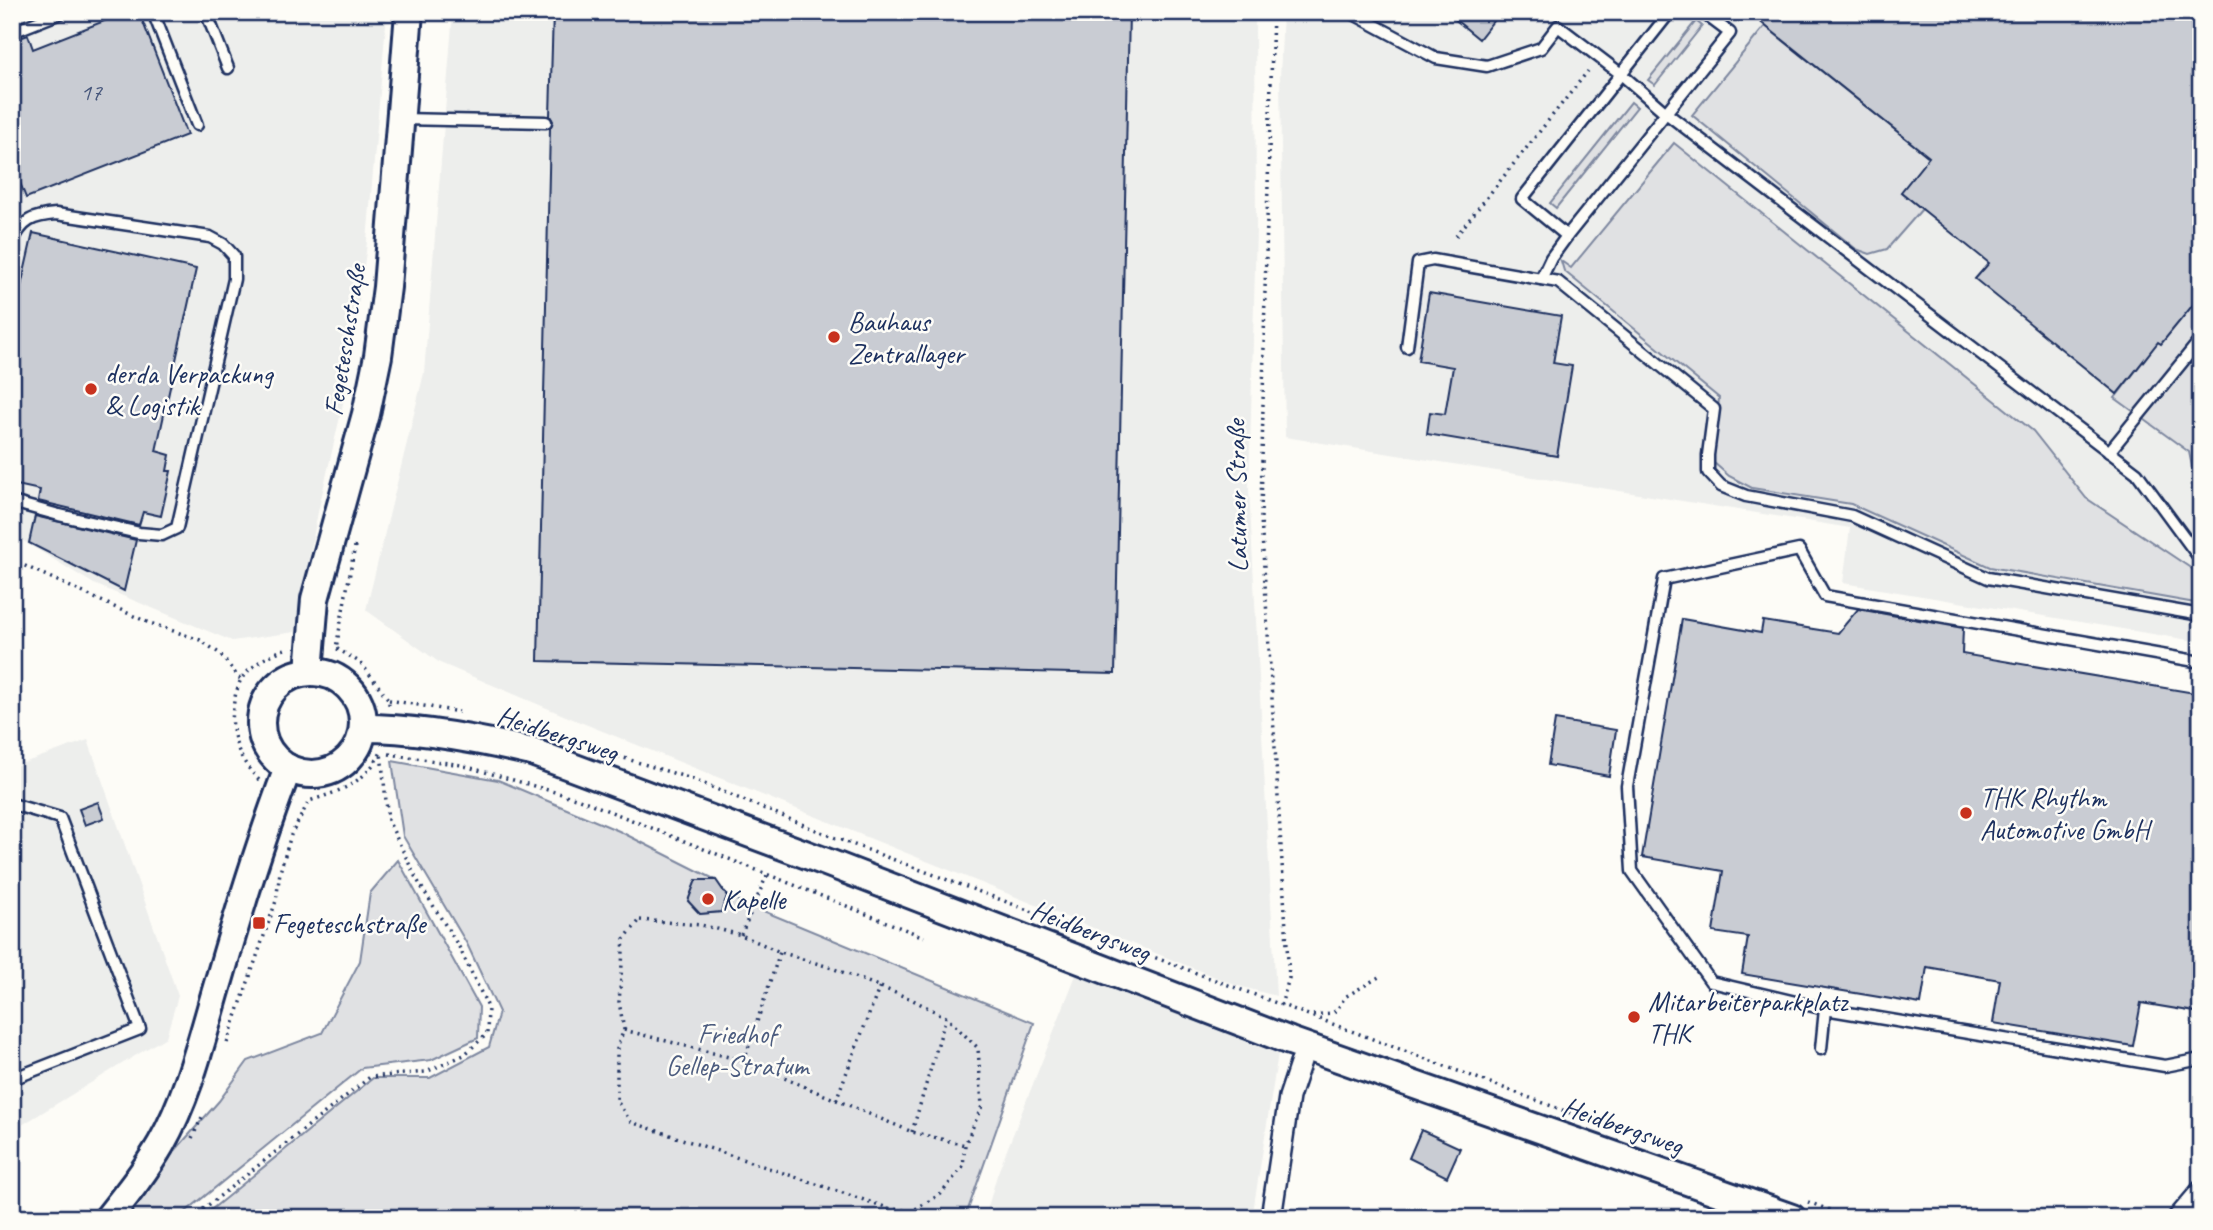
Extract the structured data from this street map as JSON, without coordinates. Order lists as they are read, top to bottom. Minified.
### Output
{"streets":{"street":["Fegeteschstraße","Heidbergsweg"],"path":["Latumer Straße"]},"crossings":[["Fegeteschstraße","Heidbergsweg"]],"parks":["Friedhof Gellep-Stratum"],"places":{"other":["Bauhaus Zentrallager","derda Verpackung & Logistik","THK Rhythm Automotive GmbH","Kapelle","Mitarbeiterparkplatz THK"],"transit":["Fegeteschstraße"]},"house_numbers":["17"]}
